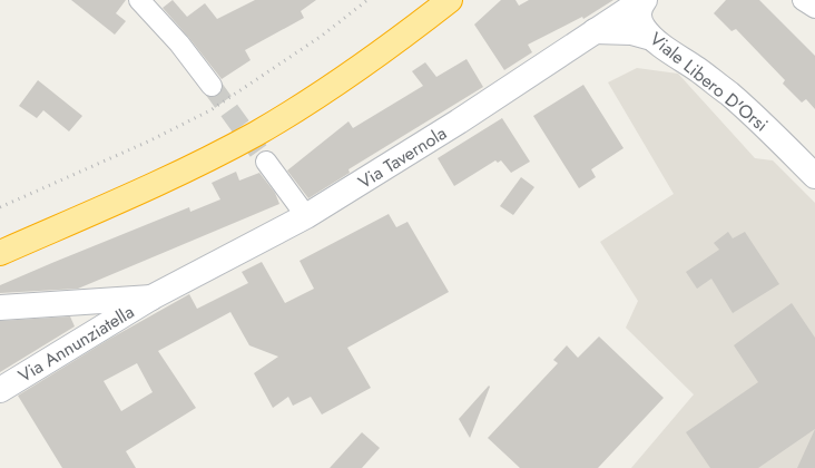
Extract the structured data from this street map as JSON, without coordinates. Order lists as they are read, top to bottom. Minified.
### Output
{"streets":{"main road":["Viale Libero D'Orsi","Via Tavernola","Via Annunziatella"]},"crossings":[["Viale Libero D'Orsi","Via Tavernola"],["Via Tavernola","Via Annunziatella"]]}
